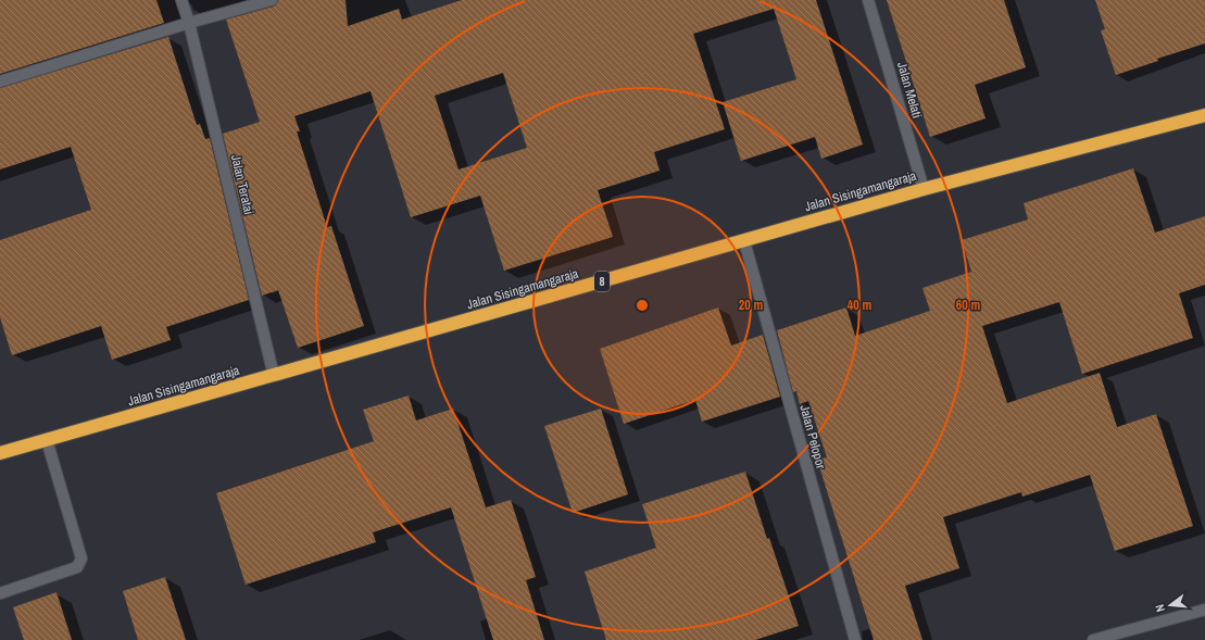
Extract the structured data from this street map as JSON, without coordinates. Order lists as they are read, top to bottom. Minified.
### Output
{"streets":{"highway":["Jalan Sisingamangaraja","8"],"street":["Jalan Melati","Jalan Teratai","Jalan Pelopor"]},"crossings":[["Jalan Melati","Jalan Sisingamangaraja"],["Jalan Teratai","Jalan Sisingamangaraja"],["Jalan Sisingamangaraja","Jalan Pelopor"]],"north":"left","rings":["20 m","40 m","60 m"]}
